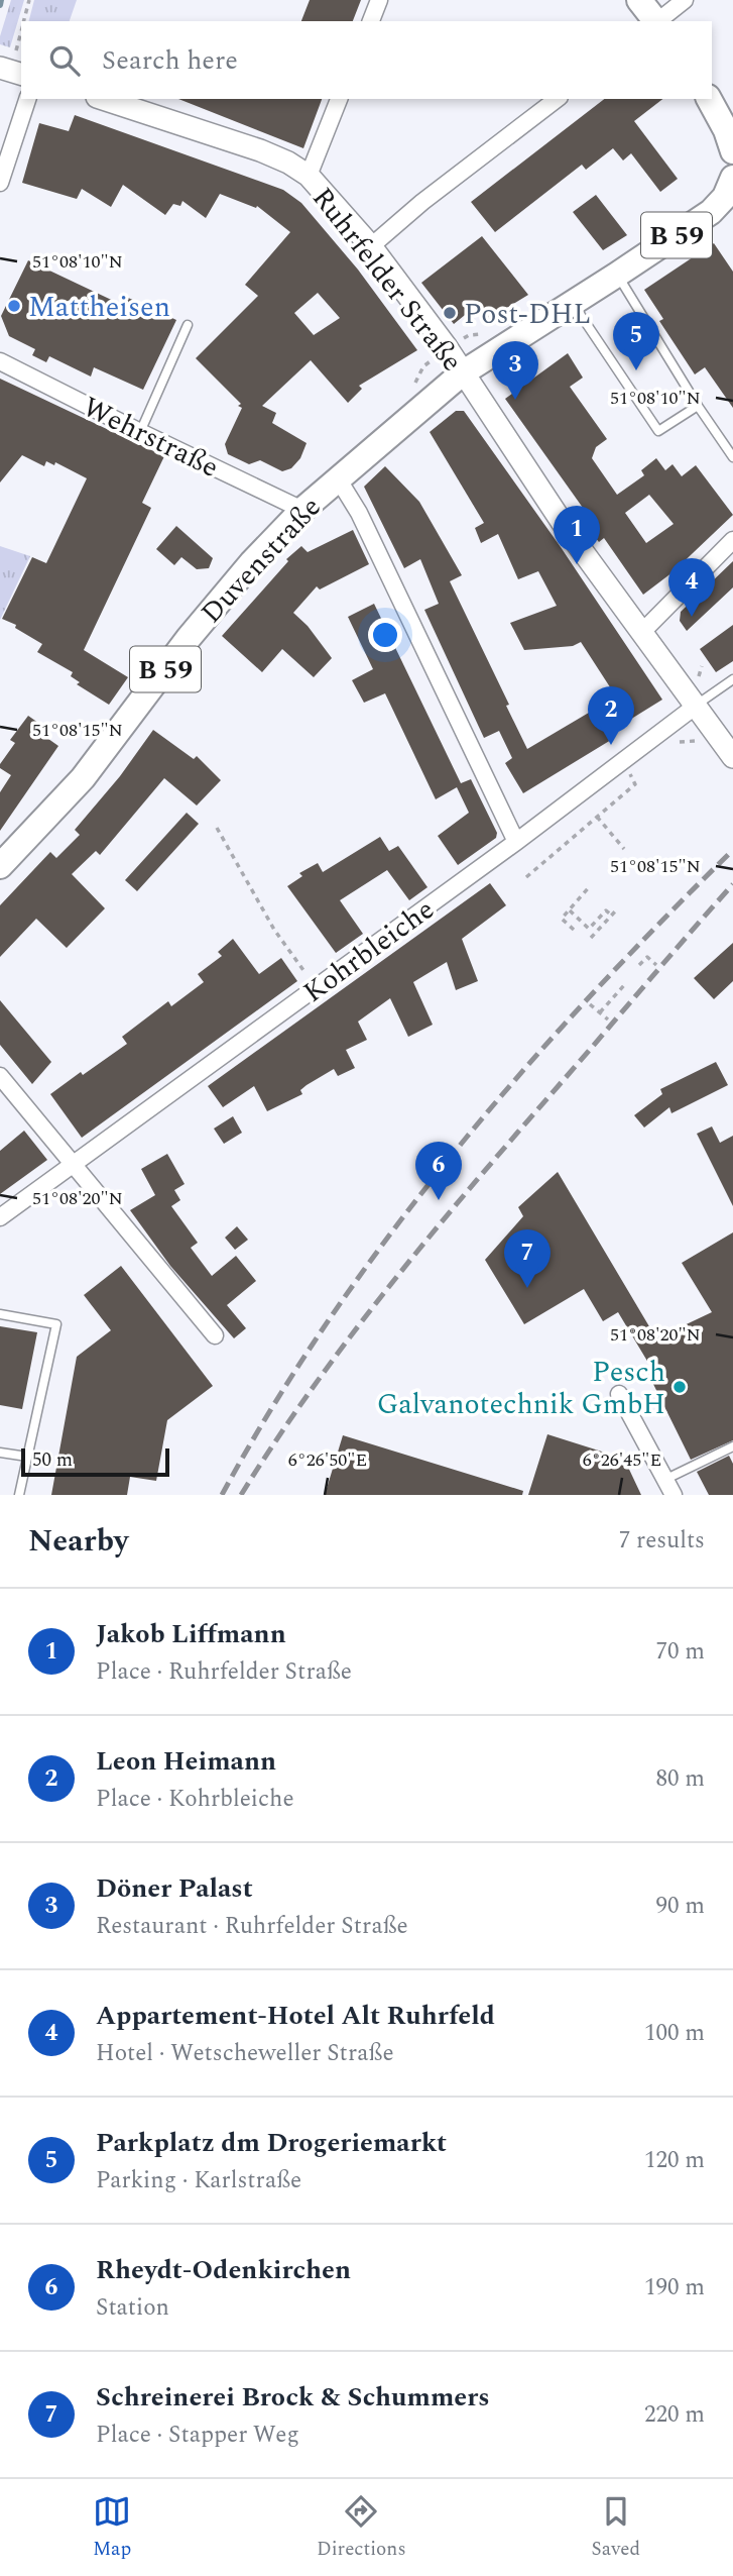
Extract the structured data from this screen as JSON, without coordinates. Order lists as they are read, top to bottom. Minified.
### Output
{"streets":{"main road":["B 59","Ruhrfelder Straße","Duvenstraße"],"street":["Wehrstraße","Kohrbleiche"]},"crossings":[["B 59","Ruhrfelder Straße"],["B 59","Duvenstraße"],["Ruhrfelder Straße","Duvenstraße"],["Ruhrfelder Straße","Kohrbleiche"],["Wehrstraße","Duvenstraße"]],"places":["Mattheisen","Post-DHL","Pesch Galvanotechnik GmbH"],"scale_bar":"50 m","page":{"search":"Search here","pins":["5","3","1","4","2","6","7"],"scale":"50 m","heading":["Nearby","7 results"],"list":[{"mark":"1","name":"Jakob Liffmann","note":"Place · Ruhrfelder Straße","value":"70 m"},{"mark":"2","name":"Leon Heimann","note":"Place · Kohrbleiche","value":"80 m"},{"mark":"3","name":"Döner Palast","note":"Restaurant · Ruhrfelder Straße","value":"90 m"},{"mark":"4","name":"Appartement-Hotel Alt Ruhrfeld","note":"Hotel · Wetscheweller Straße","value":"100 m"},{"mark":"5","name":"Parkplatz dm Drogeriemarkt","note":"Parking · Karlstraße","value":"120 m"},{"mark":"6","name":"Rheydt-Odenkirchen","note":"Station","value":"190 m"},{"mark":"7","name":"Schreinerei Brock & Schummers","note":"Place · Stapper Weg","value":"220 m"}],"nav":["Map","Directions","Saved"]},"coordinates":["51°08'10\"N","51°08'15\"N","51°08'20\"N","6°26'50\"E","6°26'45\"E"]}
